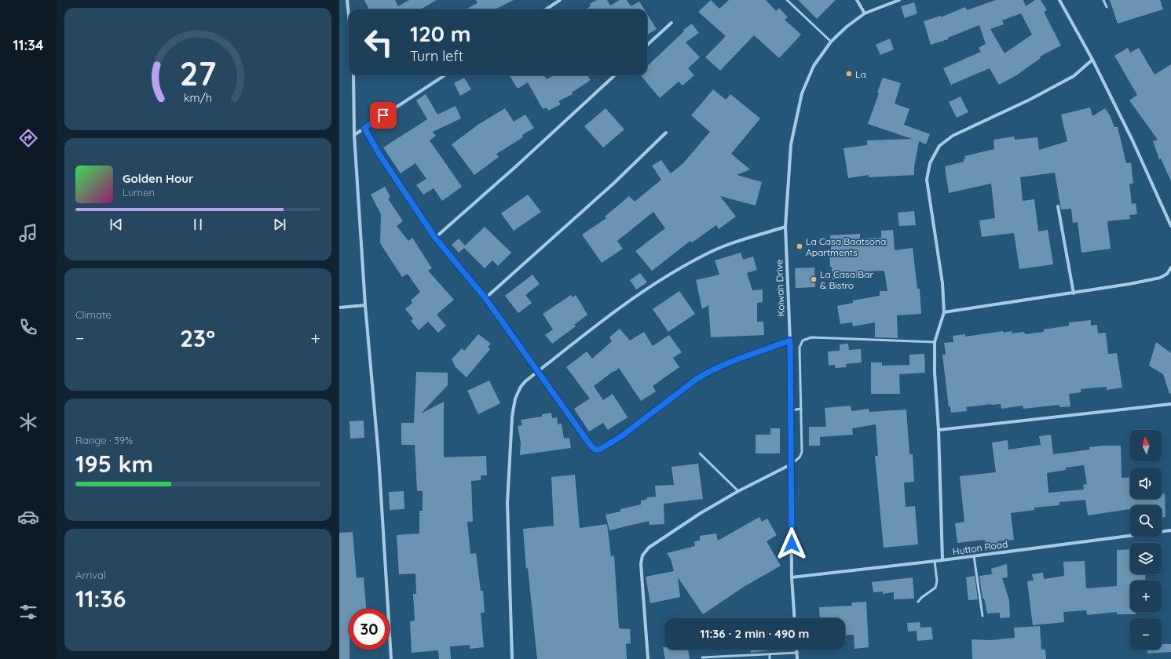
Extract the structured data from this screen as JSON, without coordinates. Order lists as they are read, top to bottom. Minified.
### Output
{"streets":{"street":["Koiwah Drive","Hutton Road"]},"crossings":[["Koiwah Drive","Hutton Road"]],"places":["La","La Casa Baatsona Apartments","La Casa Bar & Bistro"],"north":"top","page":{"tabs":"11:34","turn":["120 m","Turn left"],"song":["Golden Hour","Lumen"],"tile":["Climate",["Range · 39%","195 km"],["Arrival","11:36"]],"heat":["−","23°","+"],"map_buttons":["+","−"],"limit":"30","trip":"11:36 · 2 min · 490 m","gauge":["27","km/h"]}}
